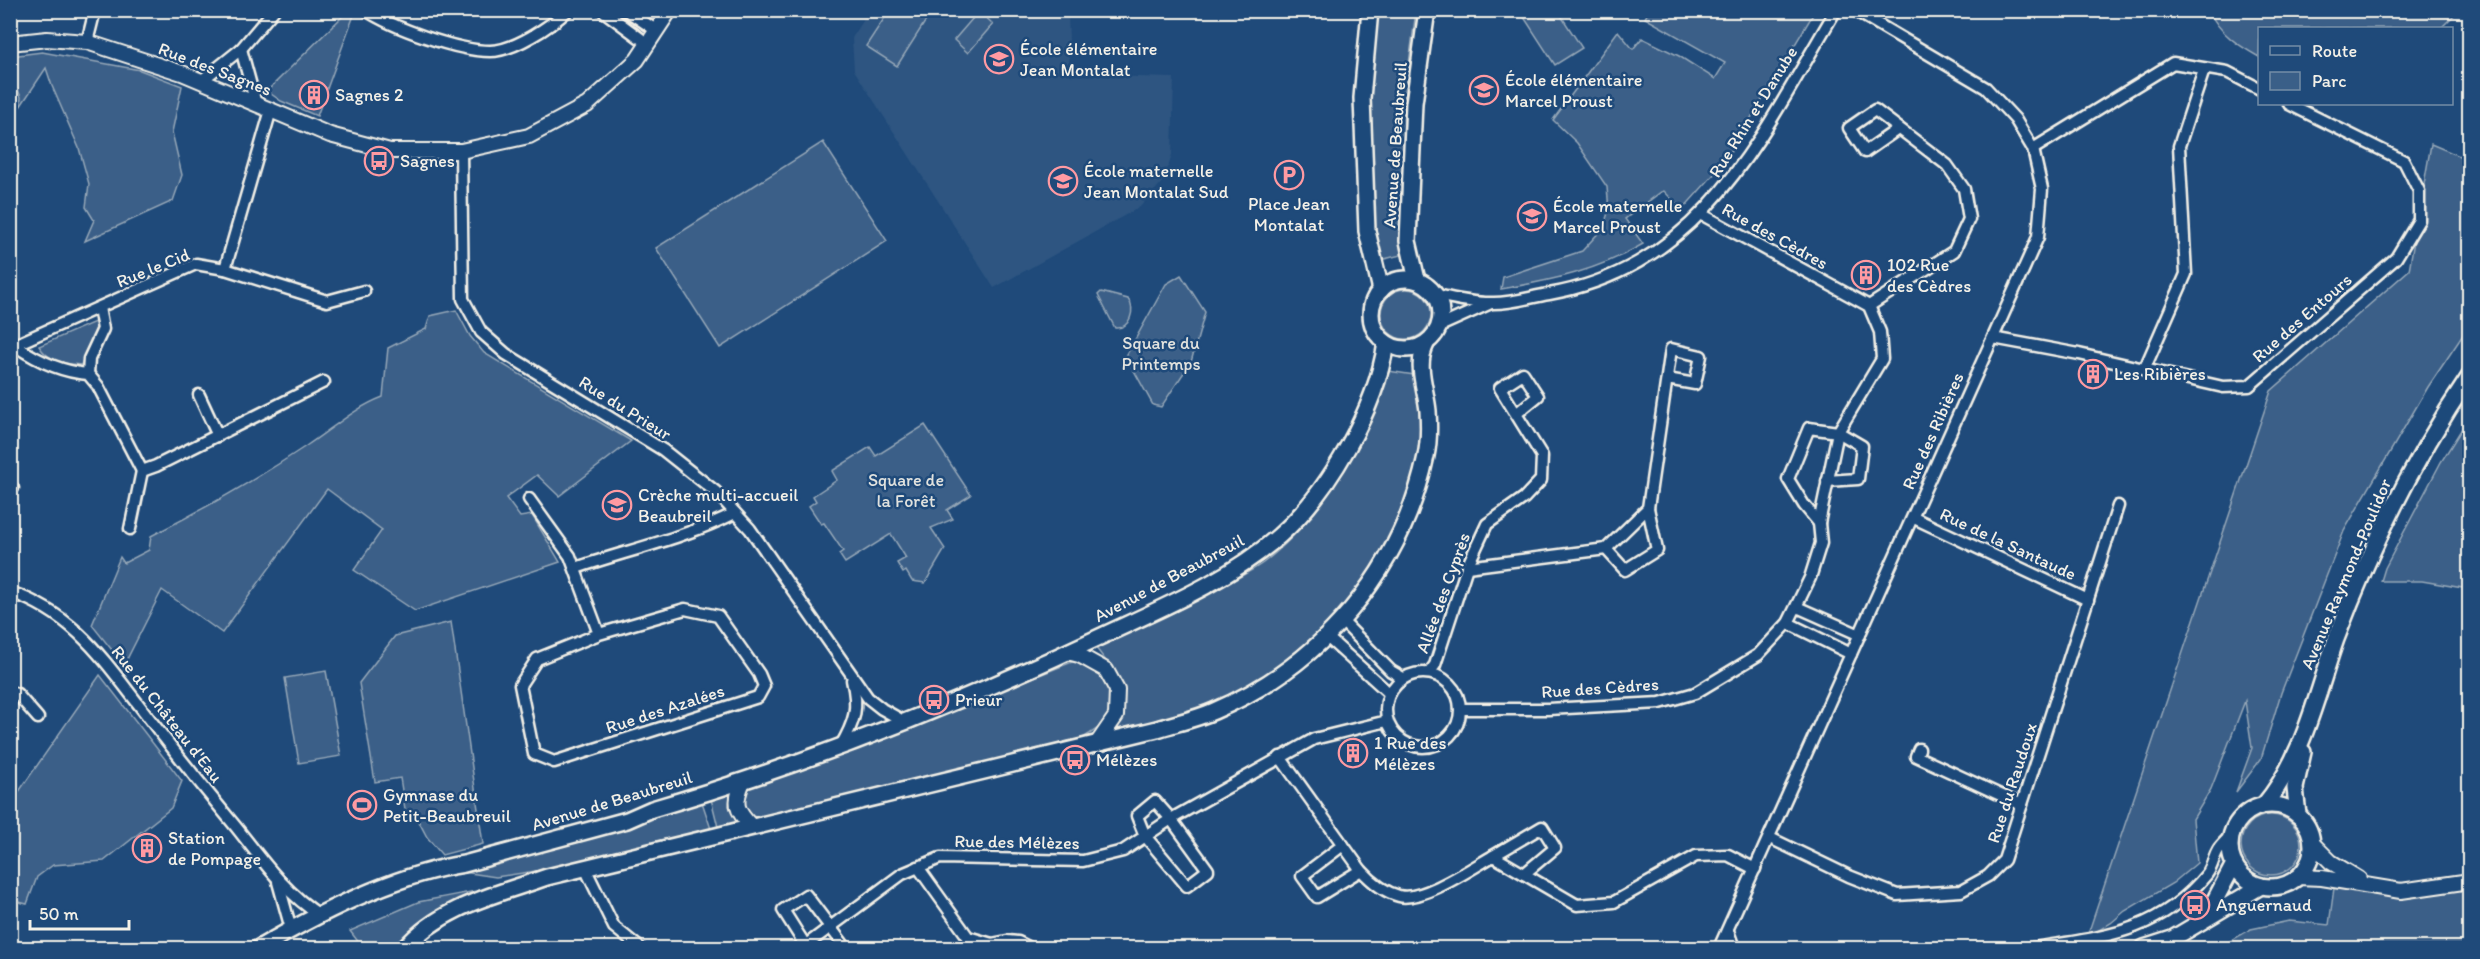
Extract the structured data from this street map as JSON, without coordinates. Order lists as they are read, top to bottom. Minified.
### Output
{"streets":{"main road":["Avenue de Beaubreuil","Avenue Raymond-Poulidor"],"street":["Rue des Sagnes","Rue Rhin et Danube","Rue des Cèdres","Rue le Cid","Rue des Entours","Rue du Prieur","Rue des Ribières","Rue de la Santaude","Allée des Cyprès","Rue des Azalées","Rue du Château d'Eau","Rue du Raudoux","Rue des Mélèzes"]},"crossings":[["Rue des Sagnes","Rue du Prieur"],["Rue Rhin et Danube","Avenue de Beaubreuil"],["Rue Rhin et Danube","Rue des Cèdres"],["Avenue de Beaubreuil","Rue du Prieur"],["Avenue de Beaubreuil","Rue du Château d'Eau"],["Rue des Cèdres","Allée des Cyprès"],["Rue des Cèdres","Rue des Mélèzes"],["Rue des Entours","Rue des Ribières"],["Rue des Ribières","Rue de la Santaude"],["Rue des Ribières","Rue du Raudoux"],["Rue de la Santaude","Rue du Raudoux"],["Allée des Cyprès","Rue des Mélèzes"]],"parks":["Square du Printemps","Square de la Forêt"],"places":{"school or university":["École élémentaire Jean Montalat","École élémentaire Marcel Proust","École maternelle Jean Montalat Sud","École maternelle Marcel Proust","Crèche multi-accueil Beaubreil"],"building":["Sagnes 2","102 Rue des Cèdres","Les Ribières","1 Rue des Mélèzes","Station de Pompage"],"bus stop":["Sagnes","Prieur","Mélèzes","Anguernaud"],"parking":["Place Jean Montalat"],"sports":["Gymnase du Petit-Beaubreuil"]},"legend":["Route","Parc"],"scale_bar":"50 m"}
